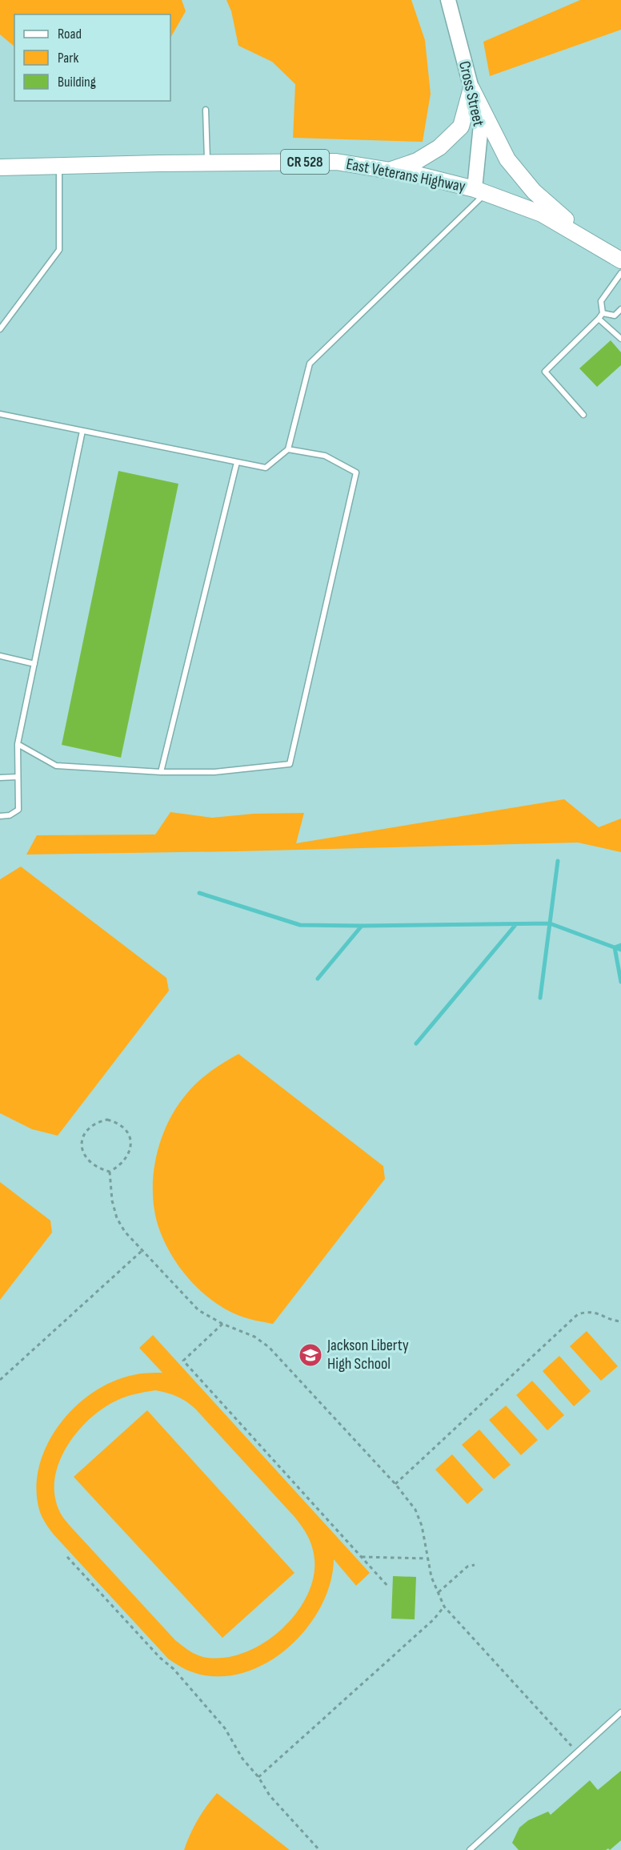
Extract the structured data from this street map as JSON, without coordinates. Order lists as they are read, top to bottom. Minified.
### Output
{"streets":{"main road":["Cross Street","CR 528","East Veterans Highway"]},"crossings":[["Cross Street","East Veterans Highway"]],"places":{"school or university":["Jackson Liberty High School"]},"legend":["Road","Park","Building"]}
